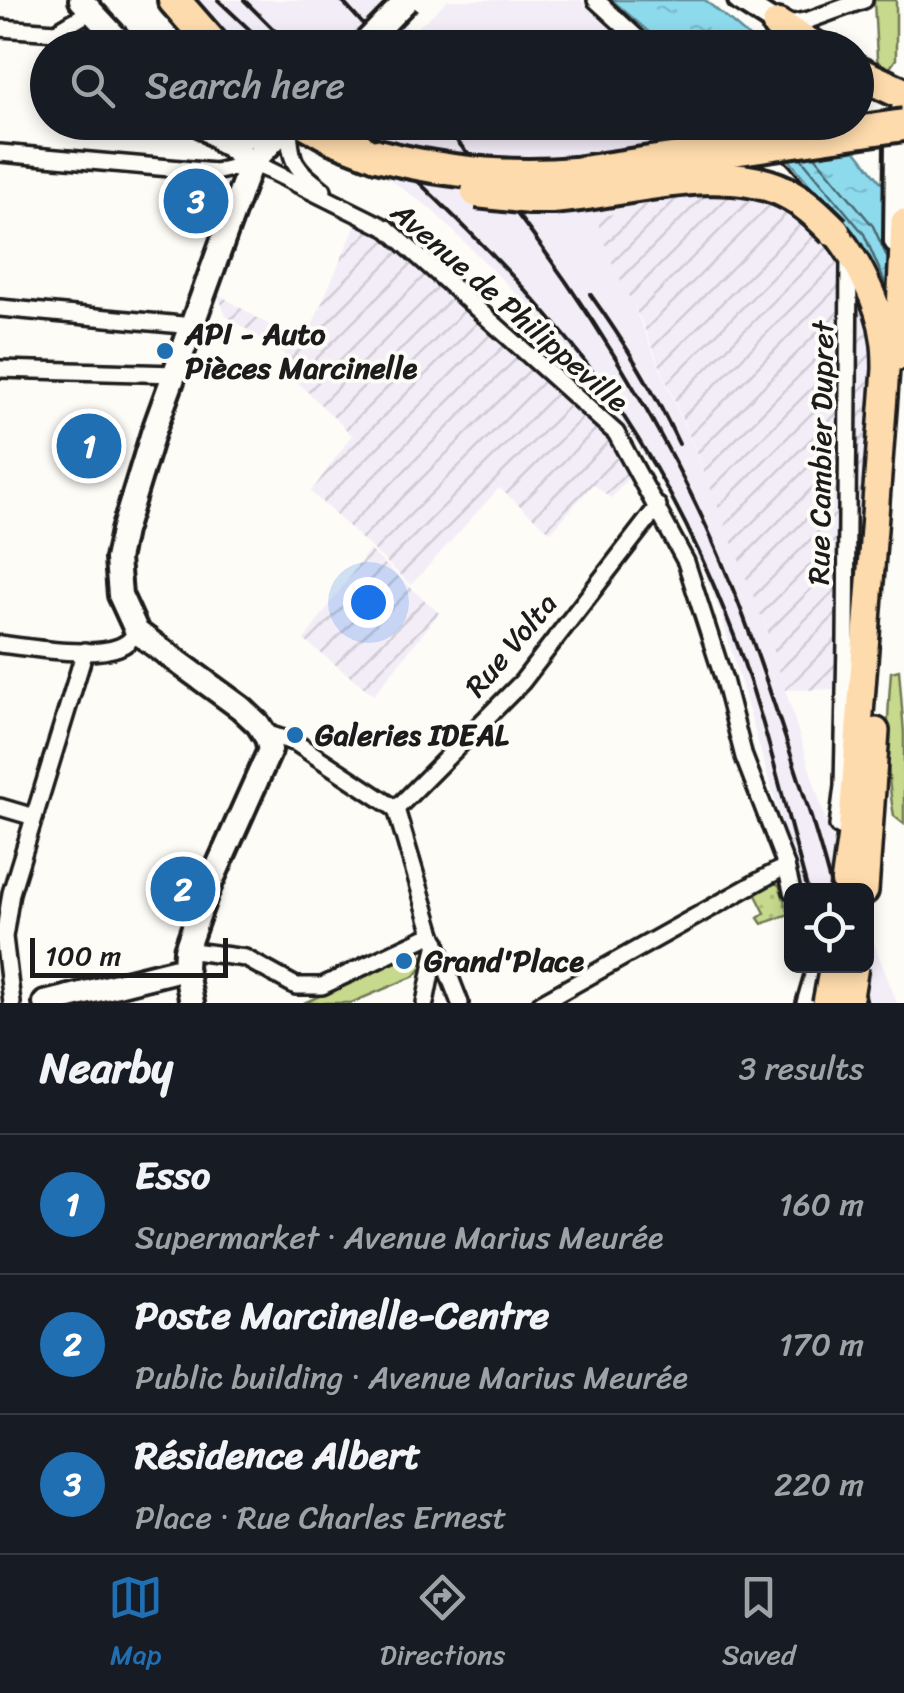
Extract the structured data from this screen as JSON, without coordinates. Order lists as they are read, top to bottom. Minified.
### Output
{"streets":{"street":["Avenue de Philippeville","Rue Cambier Dupret","Rue Volta"]},"crossings":[["Avenue de Philippeville","Rue Volta"]],"places":["API - Auto Pièces Marcinelle","Galeries IDEAL","Grand'Place"],"scale_bar":"100 m","page":{"search":"Search here","pins":["3","1","2"],"scale":"100 m","heading":["Nearby","3 results"],"list":[{"mark":"1","name":"Esso","note":"Supermarket · Avenue Marius Meurée","value":"160 m"},{"mark":"2","name":"Poste Marcinelle-Centre","note":"Public building · Avenue Marius Meurée","value":"170 m"},{"mark":"3","name":"Résidence Albert","note":"Place · Rue Charles Ernest","value":"220 m"}],"nav":["Map","Directions","Saved"]}}
